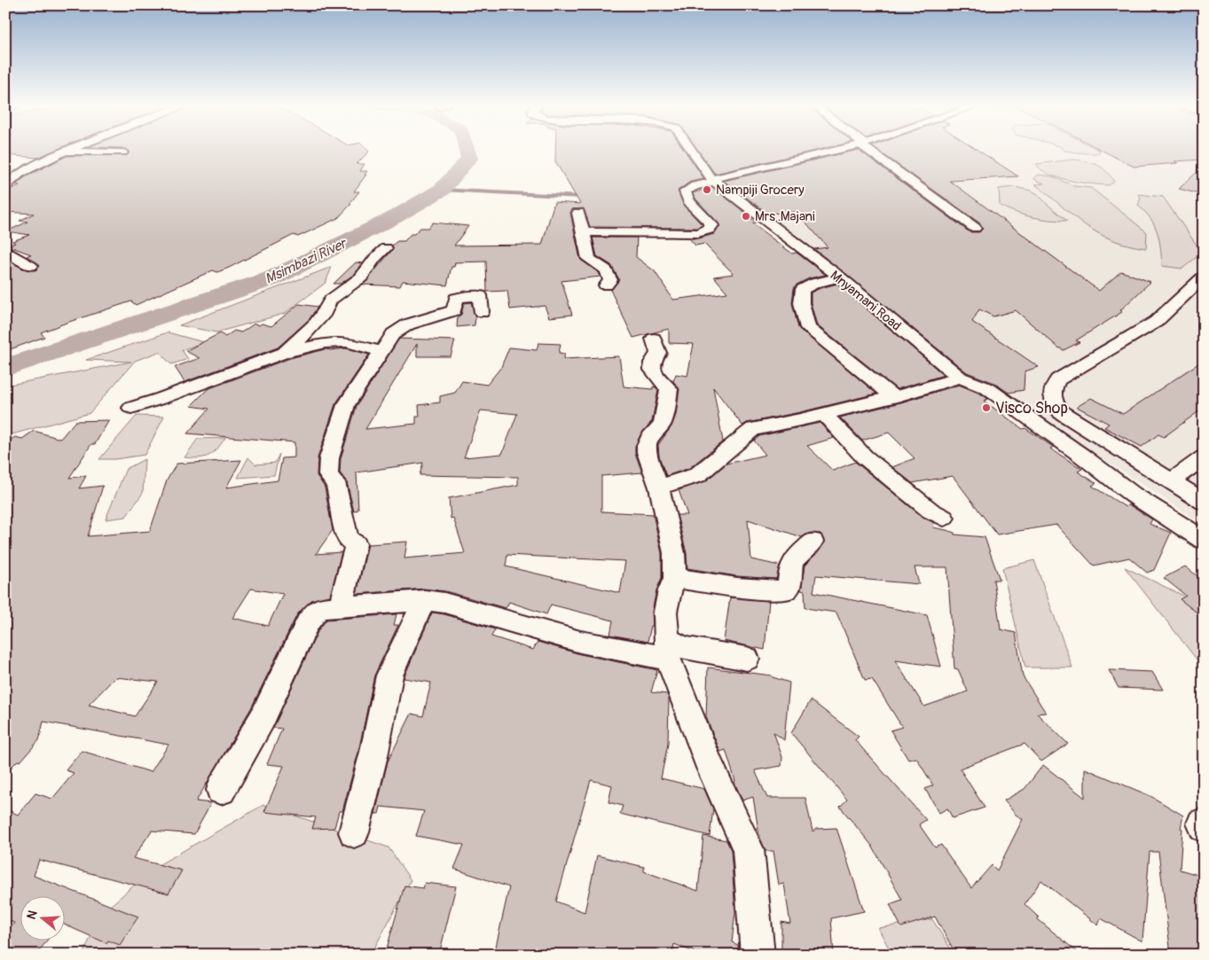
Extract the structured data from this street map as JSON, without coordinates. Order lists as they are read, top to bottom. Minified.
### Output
{"streets":{"street":["Mnyamani Road"]},"water":["Msimbazi River"],"places":["Nampiji Grocery","Mrs .Majani","Visco Shop"],"north":"left"}
